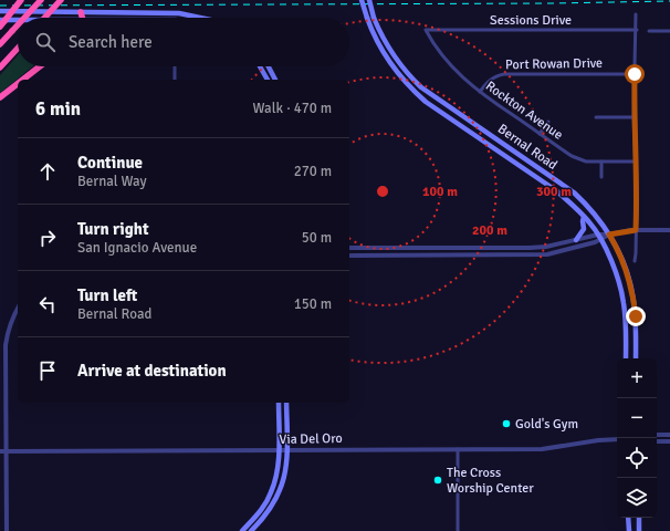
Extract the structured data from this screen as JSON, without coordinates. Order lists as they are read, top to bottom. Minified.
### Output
{"streets":{"main road":["Bernal Road"],"street":["Sessions Drive","Port Rowan Drive","Rockton Avenue","Via Del Oro"]},"crossings":[["Sessions Drive","Rockton Avenue"],["Port Rowan Drive","Rockton Avenue"]],"places":["Gold's Gym","The Cross Worship Center"],"page":{"search":"Search here","heading":["6 min","Walk · 470 m"],"list":[["Continue","Bernal Way","270 m"],["Turn right","San Ignacio Avenue","50 m"],["Turn left","Bernal Road","150 m"],"Arrive at destination"],"map_buttons":["+","−"]},"rings":["100 m","300 m","200 m"]}
